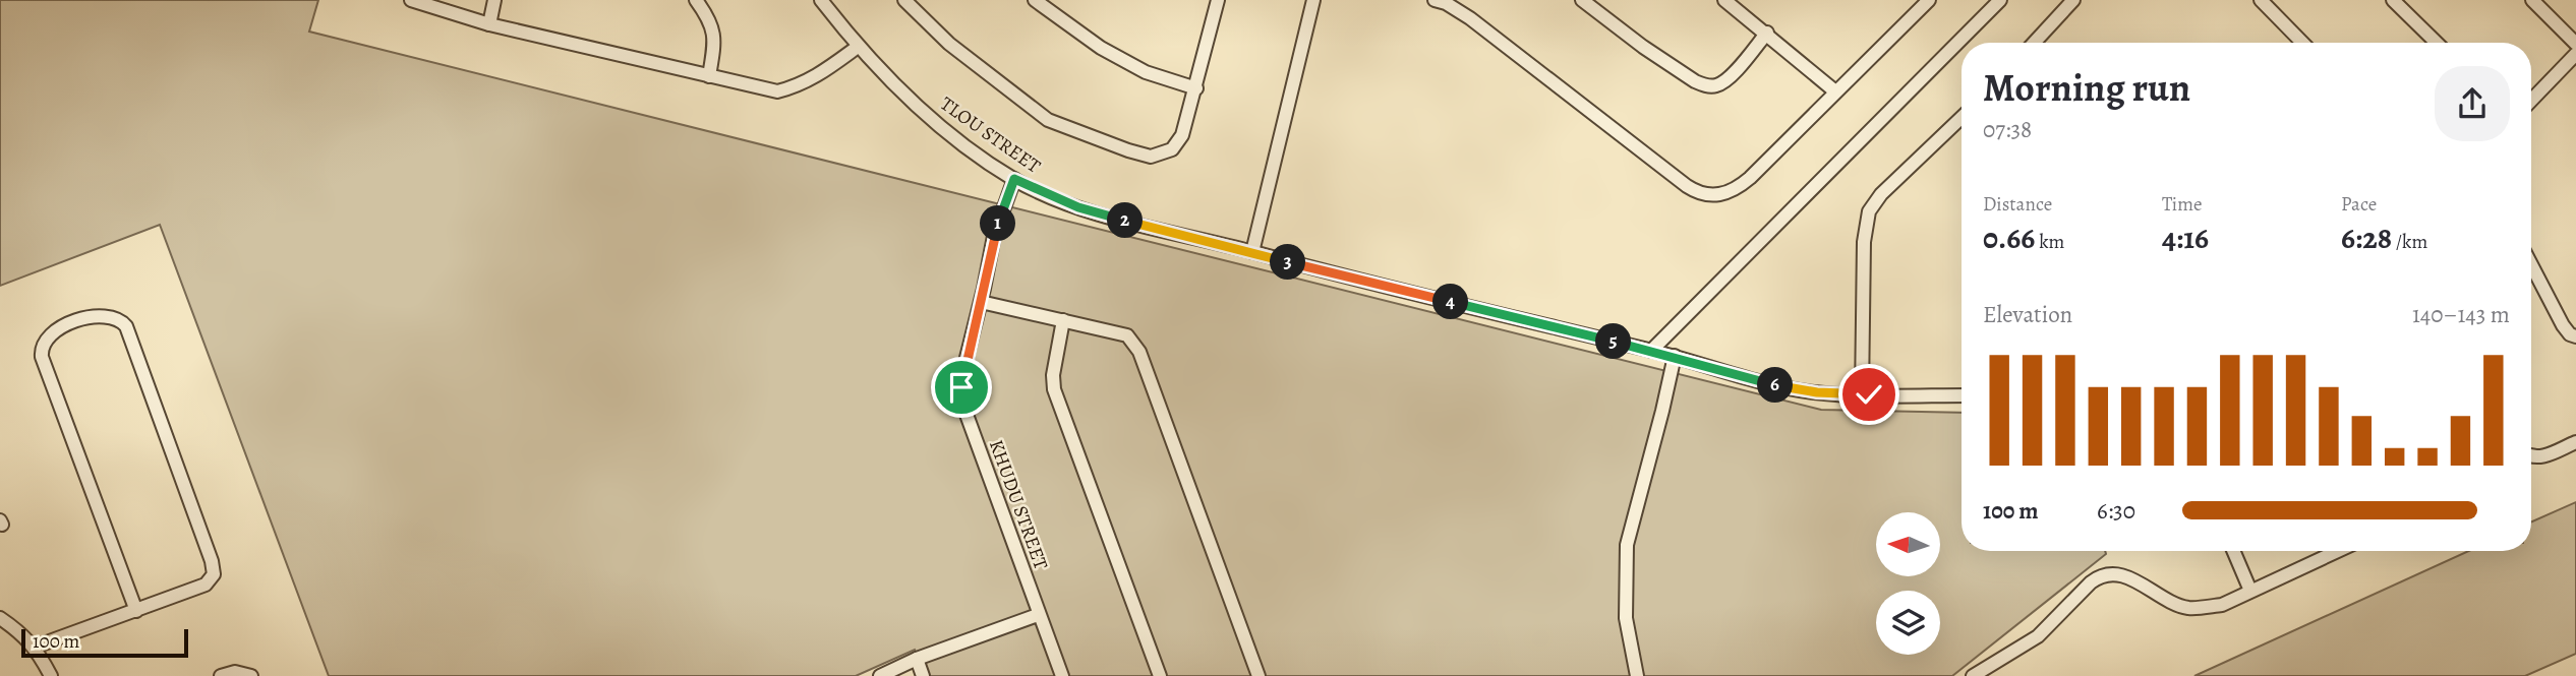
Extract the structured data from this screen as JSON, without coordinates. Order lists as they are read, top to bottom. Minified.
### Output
{"streets":{"street":["TLOU STREET","KHUDU STREET"]},"crossings":[["TLOU STREET","KHUDU STREET"]],"scale_bar":"100 m","north":"left","page":{"heading":["Morning run","07:38"],"stats":[["Distance","0.66 km"],["Time","4:16"],["Pace","6:28 /km"]],"pins":["2","1","3","4","5","6"],"chart":["Elevation","140–143 m"],"list":[{"name":"100 m","note":"6:30"}],"scale":"100 m"}}
